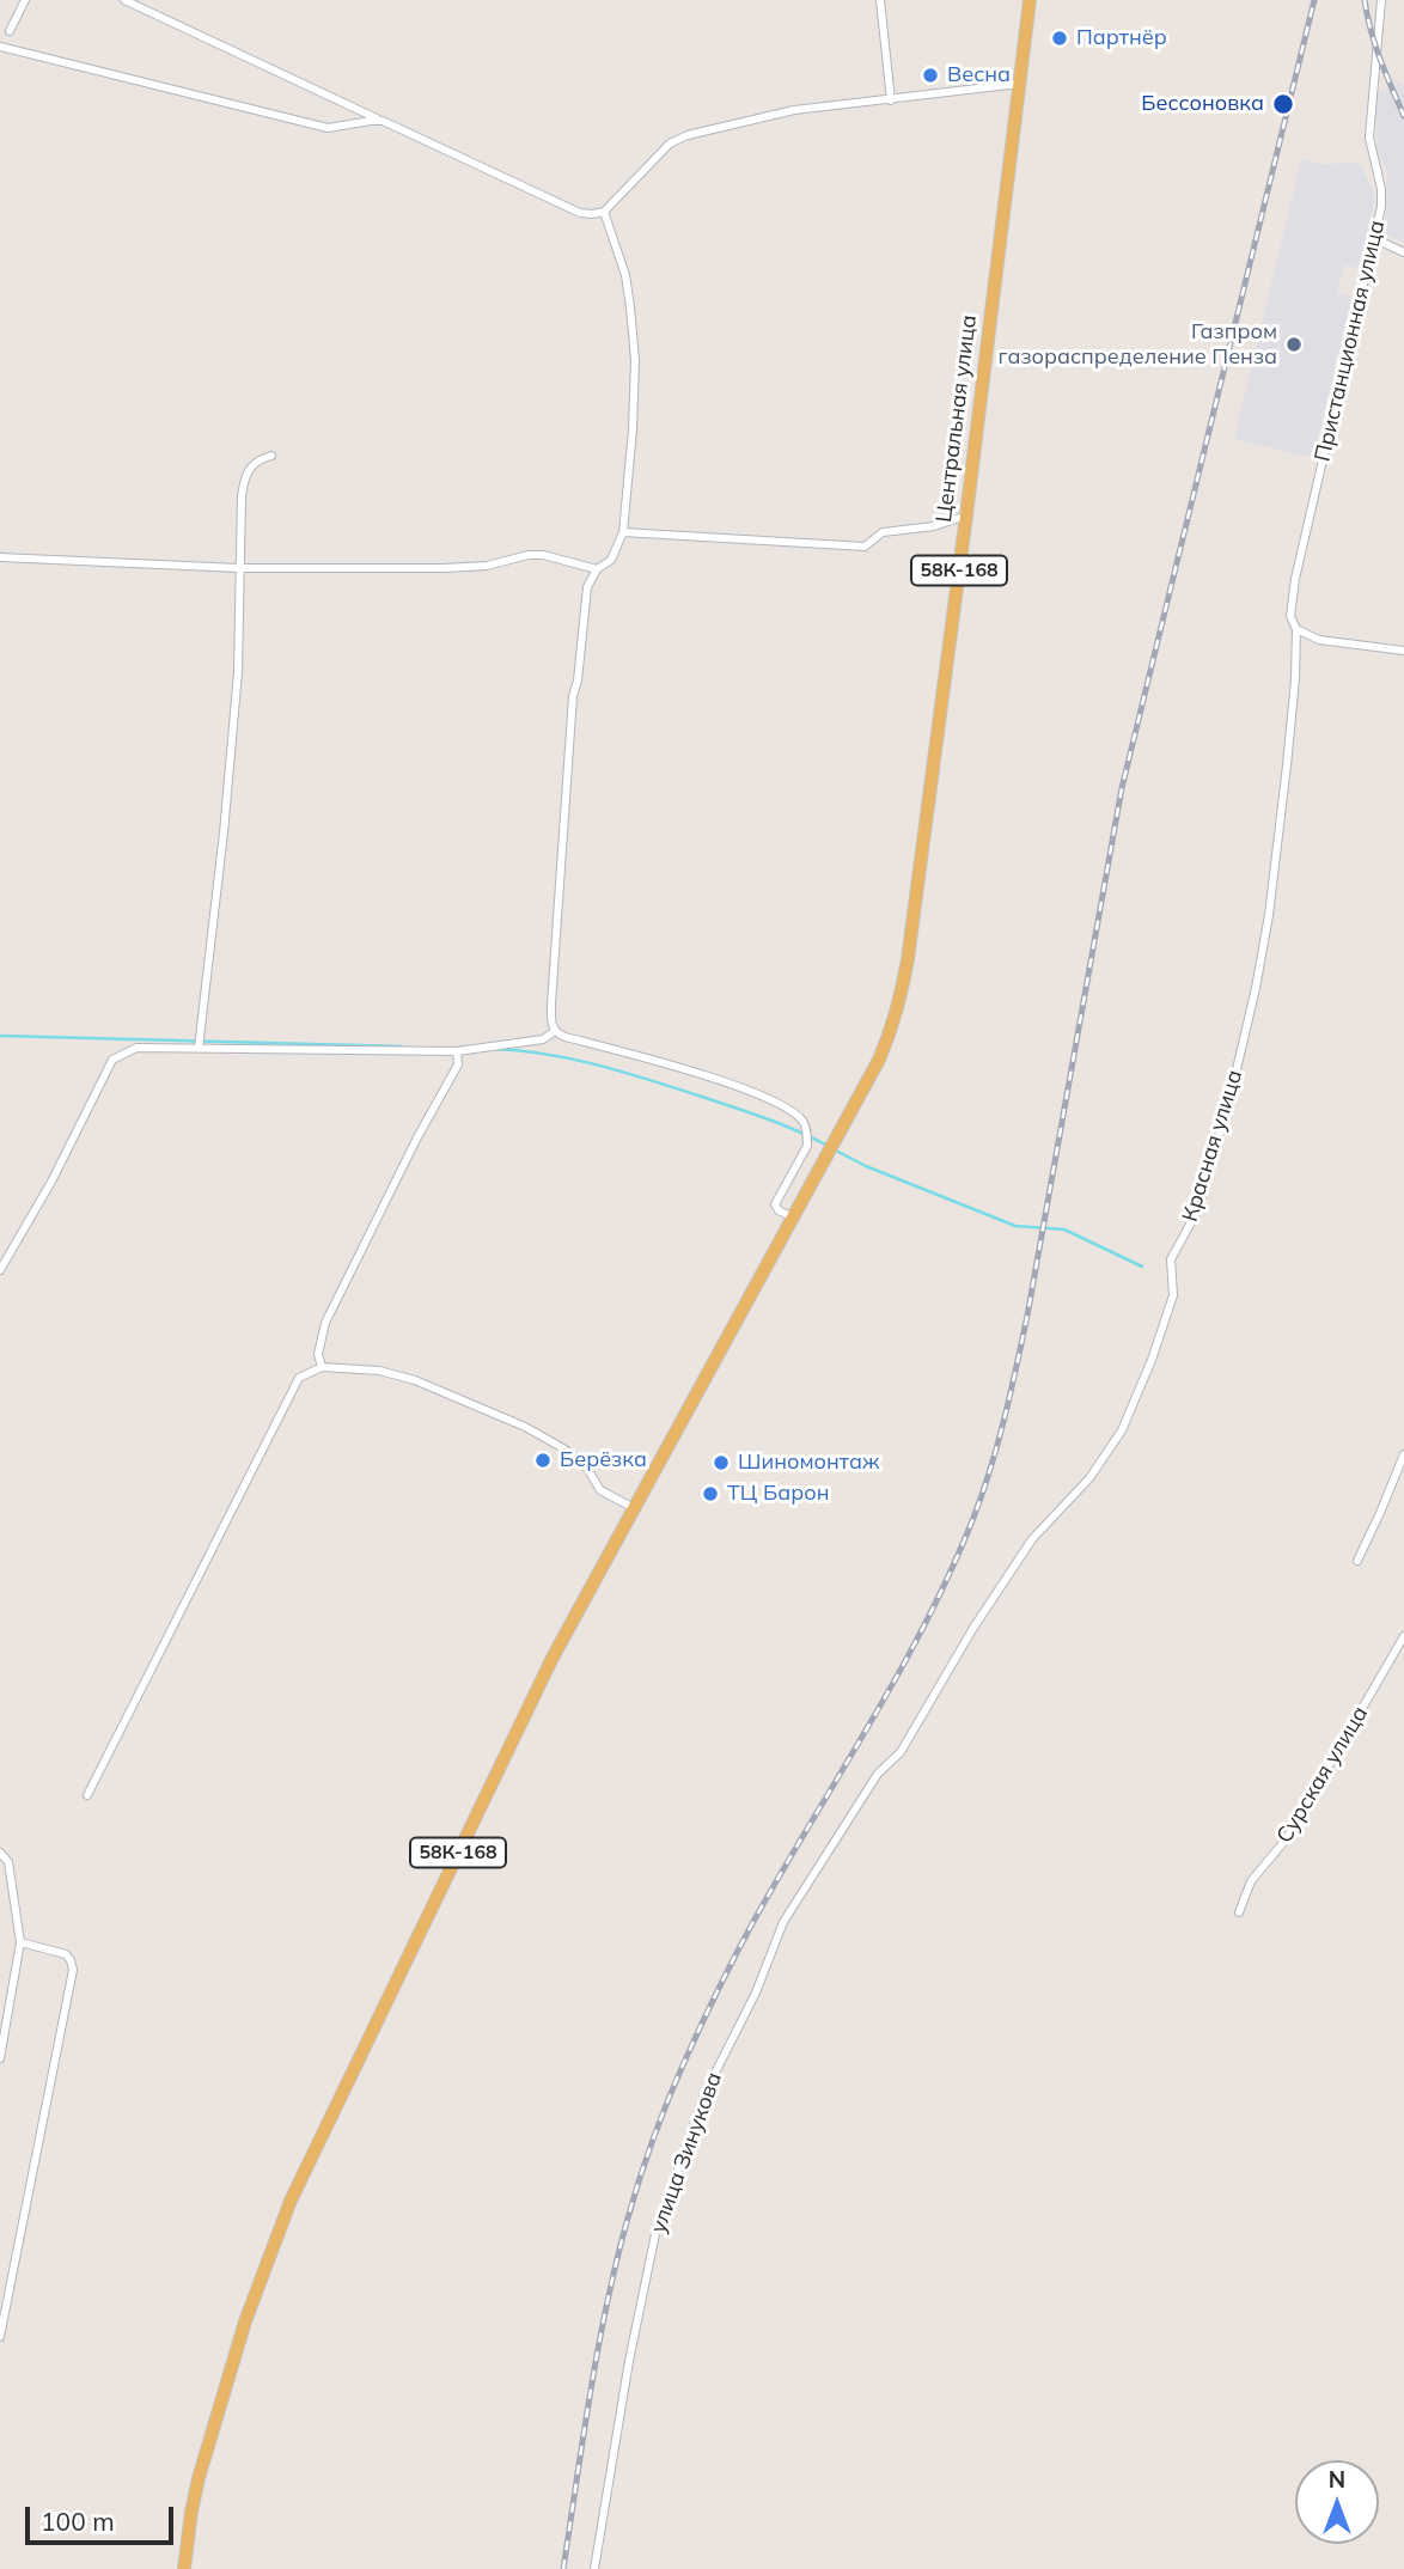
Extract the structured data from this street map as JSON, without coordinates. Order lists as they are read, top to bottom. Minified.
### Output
{"streets":{"main road":["Центральная улица","58К-168"],"street":["Пристанционная улица","Красная улица","Сурская улица","улица Зинукова"]},"crossings":[["Пристанционная улица","Красная улица"],["Центральная улица","58К-168"],["Красная улица","улица Зинукова"]],"places":["Партнёр","Весна","Бессоновка","Газпром газораспределение Пенза","Берёзка","Шиномонтаж","ТЦ Барон"],"scale_bar":"100 m","north":"top"}
